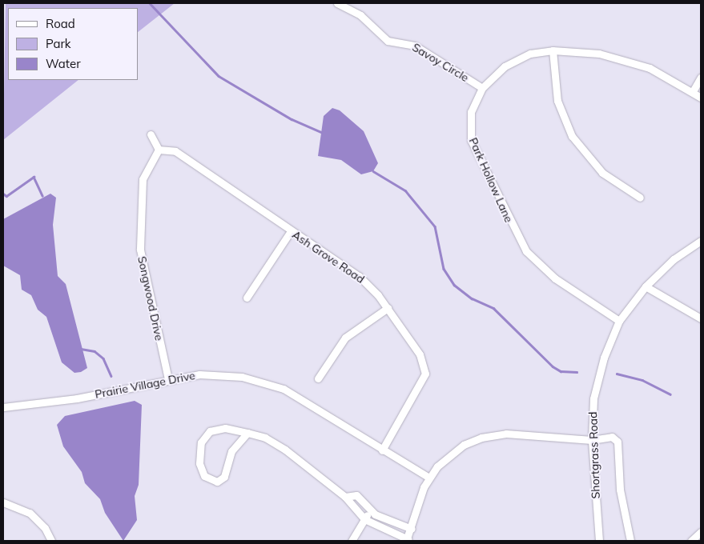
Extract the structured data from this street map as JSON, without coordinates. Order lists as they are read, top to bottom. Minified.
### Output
{"streets":{"street":["Savoy Circle","Park Hollow Lane","Ash Grove Road","Songwood Drive","Prairie Village Drive","Shortgrass Road"]},"crossings":[["Savoy Circle","Park Hollow Lane"],["Park Hollow Lane","Shortgrass Road"],["Ash Grove Road","Songwood Drive"],["Ash Grove Road","Prairie Village Drive"],["Songwood Drive","Prairie Village Drive"]],"legend":["Road","Park","Water"]}
